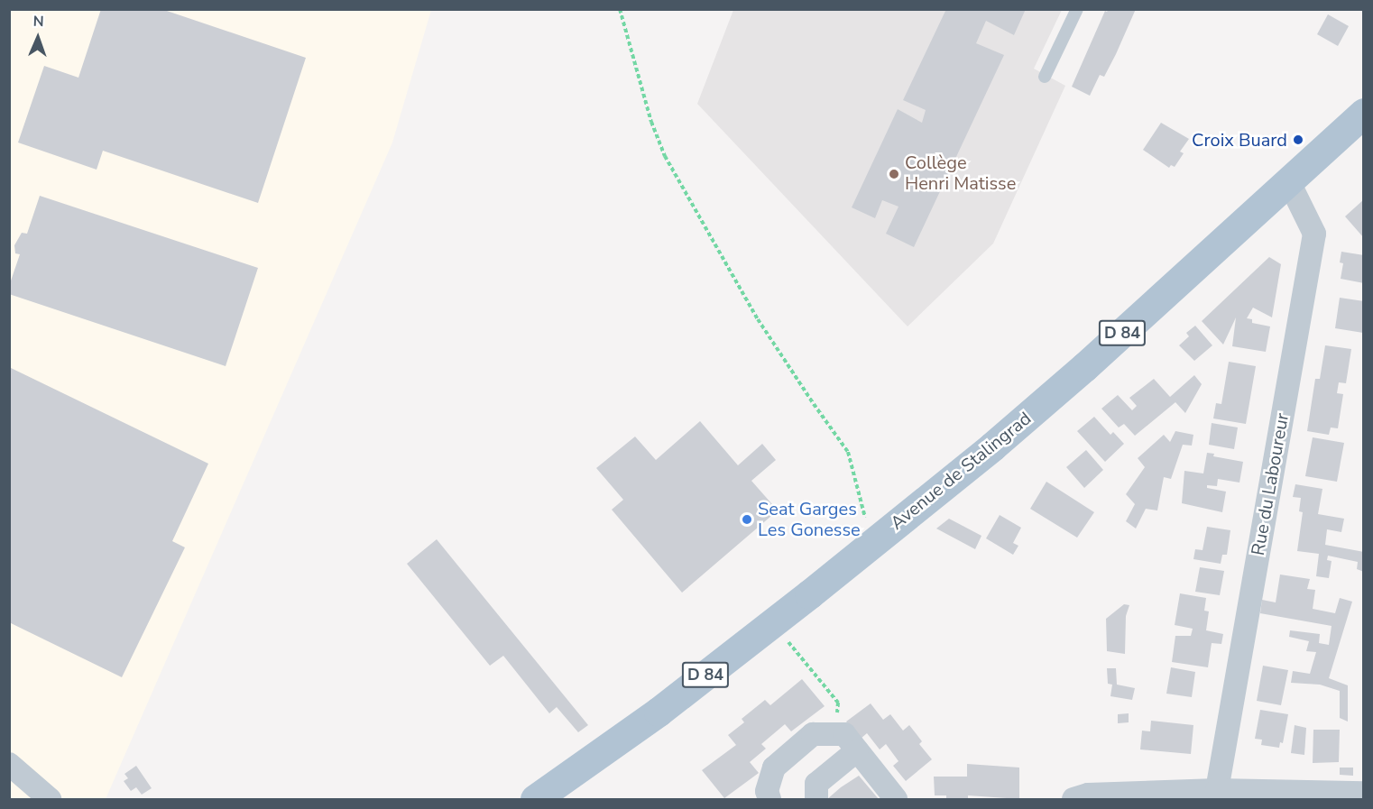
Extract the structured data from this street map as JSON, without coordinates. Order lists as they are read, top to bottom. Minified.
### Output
{"streets":{"main road":["D 84","Avenue de Stalingrad"],"street":["Rue du Laboureur"]},"crossings":[["Avenue de Stalingrad","Rue du Laboureur"]],"places":["Croix Buard","Collège Henri Matisse","Seat Garges Les Gonesse"],"north":"top"}
